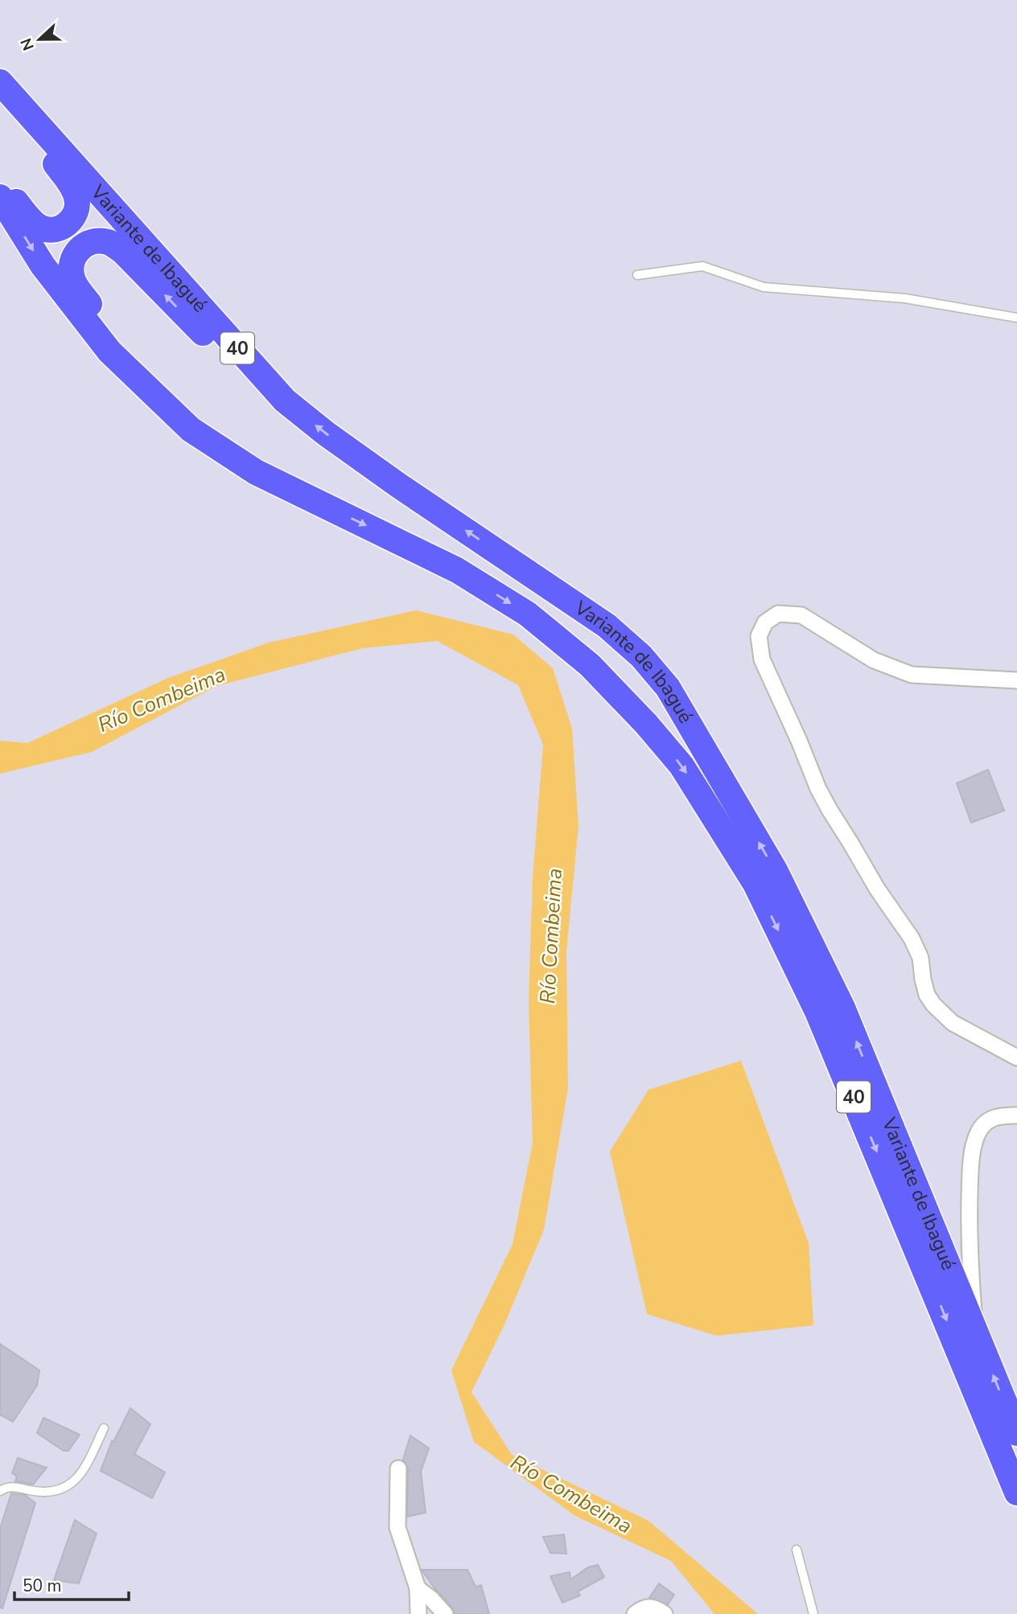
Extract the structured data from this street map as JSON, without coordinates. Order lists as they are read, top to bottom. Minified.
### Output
{"streets":{"highway":["Variante de Ibagué","40"]},"water":["Río Combeima"],"scale_bar":"50 m","north":"left"}
